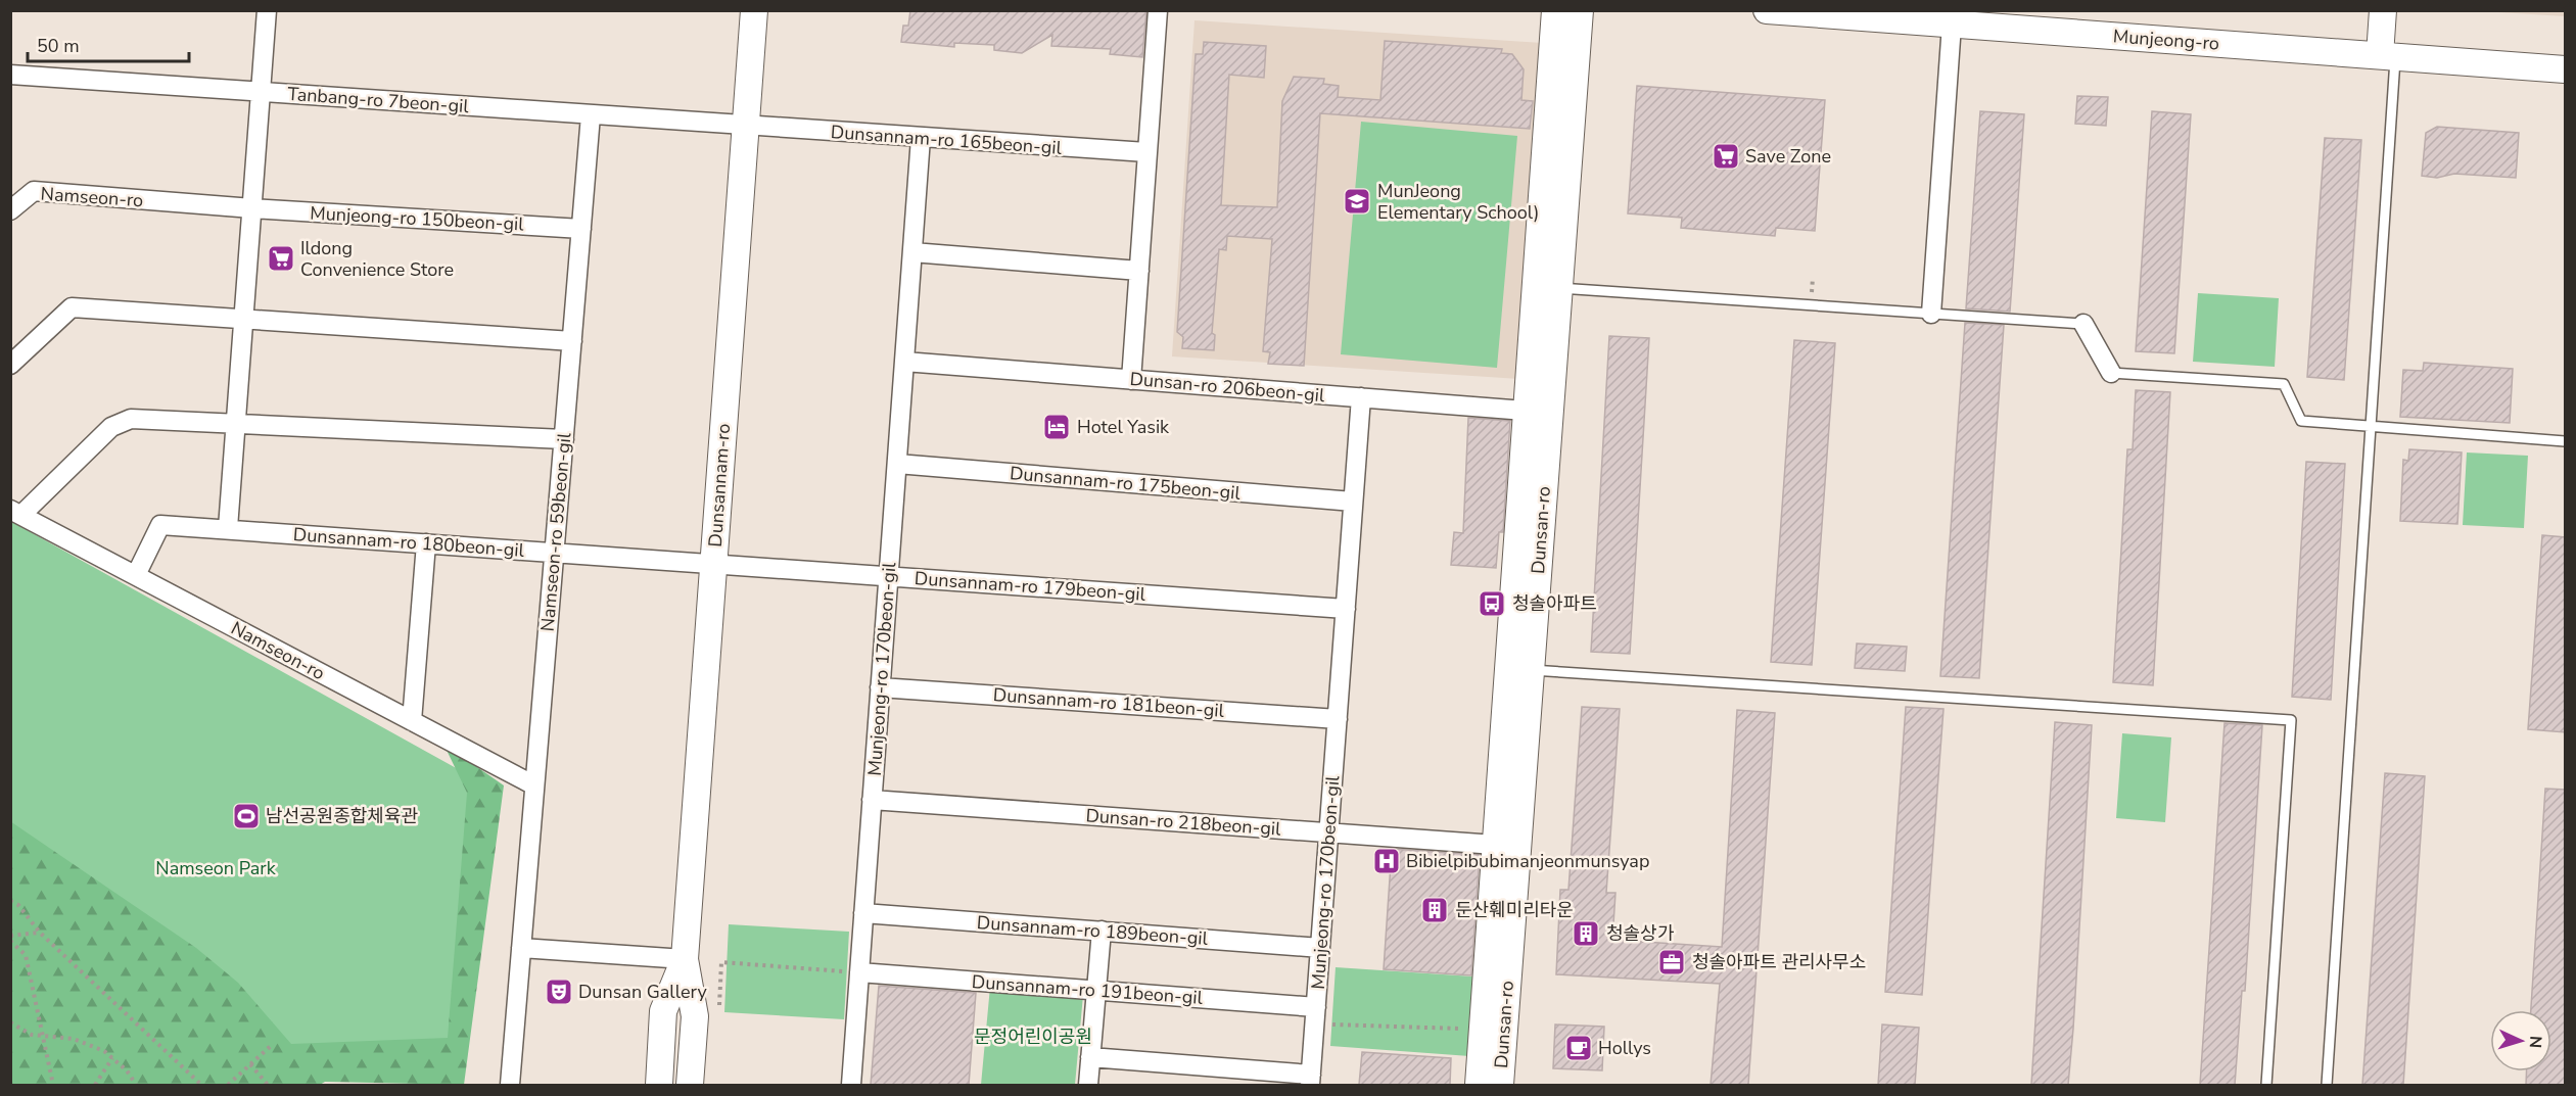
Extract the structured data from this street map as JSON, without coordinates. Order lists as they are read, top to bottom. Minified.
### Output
{"streets":{"main road":["Munjeong-ro","Dunsannam-ro","Dunsan-ro"],"street":["Tanbang-ro 7beon-gil","Dunsannam-ro 165beon-gil","Namseon-ro","Munjeong-ro 150beon-gil","Dunsan-ro 206beon-gil","Dunsannam-ro 175beon-gil","Namseon-ro 59beon-gil","Dunsannam-ro 180beon-gil","Dunsannam-ro 179beon-gil","Munjeong-ro 170beon-gil","Dunsannam-ro 181beon-gil","Dunsan-ro 218beon-gil","Dunsannam-ro 189beon-gil","Dunsannam-ro 191beon-gil"]},"crossings":[["Tanbang-ro 7beon-gil","Dunsannam-ro 165beon-gil"],["Tanbang-ro 7beon-gil","Dunsannam-ro"],["Tanbang-ro 7beon-gil","Namseon-ro 59beon-gil"],["Dunsannam-ro 165beon-gil","Dunsannam-ro"],["Dunsannam-ro 165beon-gil","Munjeong-ro 170beon-gil"],["Namseon-ro","Munjeong-ro 150beon-gil"],["Namseon-ro","Namseon-ro 59beon-gil"],["Namseon-ro","Dunsannam-ro 180beon-gil"],["Munjeong-ro 150beon-gil","Namseon-ro 59beon-gil"],["Dunsan-ro 206beon-gil","Dunsan-ro"],["Dunsan-ro 206beon-gil","Munjeong-ro 170beon-gil"],["Dunsannam-ro 175beon-gil","Munjeong-ro 170beon-gil"],["Dunsannam-ro","Dunsannam-ro 180beon-gil"],["Dunsannam-ro","Dunsannam-ro 179beon-gil"],["Dunsan-ro","Dunsan-ro 218beon-gil"],["Namseon-ro 59beon-gil","Dunsannam-ro 180beon-gil"],["Dunsannam-ro 180beon-gil","Dunsannam-ro 179beon-gil"],["Dunsannam-ro 179beon-gil","Munjeong-ro 170beon-gil"],["Munjeong-ro 170beon-gil","Dunsannam-ro 181beon-gil"],["Munjeong-ro 170beon-gil","Dunsan-ro 218beon-gil"],["Munjeong-ro 170beon-gil","Dunsannam-ro 189beon-gil"],["Munjeong-ro 170beon-gil","Dunsannam-ro 191beon-gil"]],"parks":["Namseon Park","문정어린이공원"],"places":{"supermarket":["Save Zone","Ildong Convenience Store"],"school or university":["MunJeong Elementary School)"],"hotel":["Hotel Yasik"],"bus stop":["청솔아파트"],"sports":["남선공원종합체육관"],"hospital":["Bibielpibubimanjeonmunsyap"],"building":["둔산훼미리타운","청솔상가"],"office":["청솔아파트 관리사무소"],"theatre":["Dunsan Gallery"],"cafe":["Hollys"]},"scale_bar":"50 m","north":"right"}
